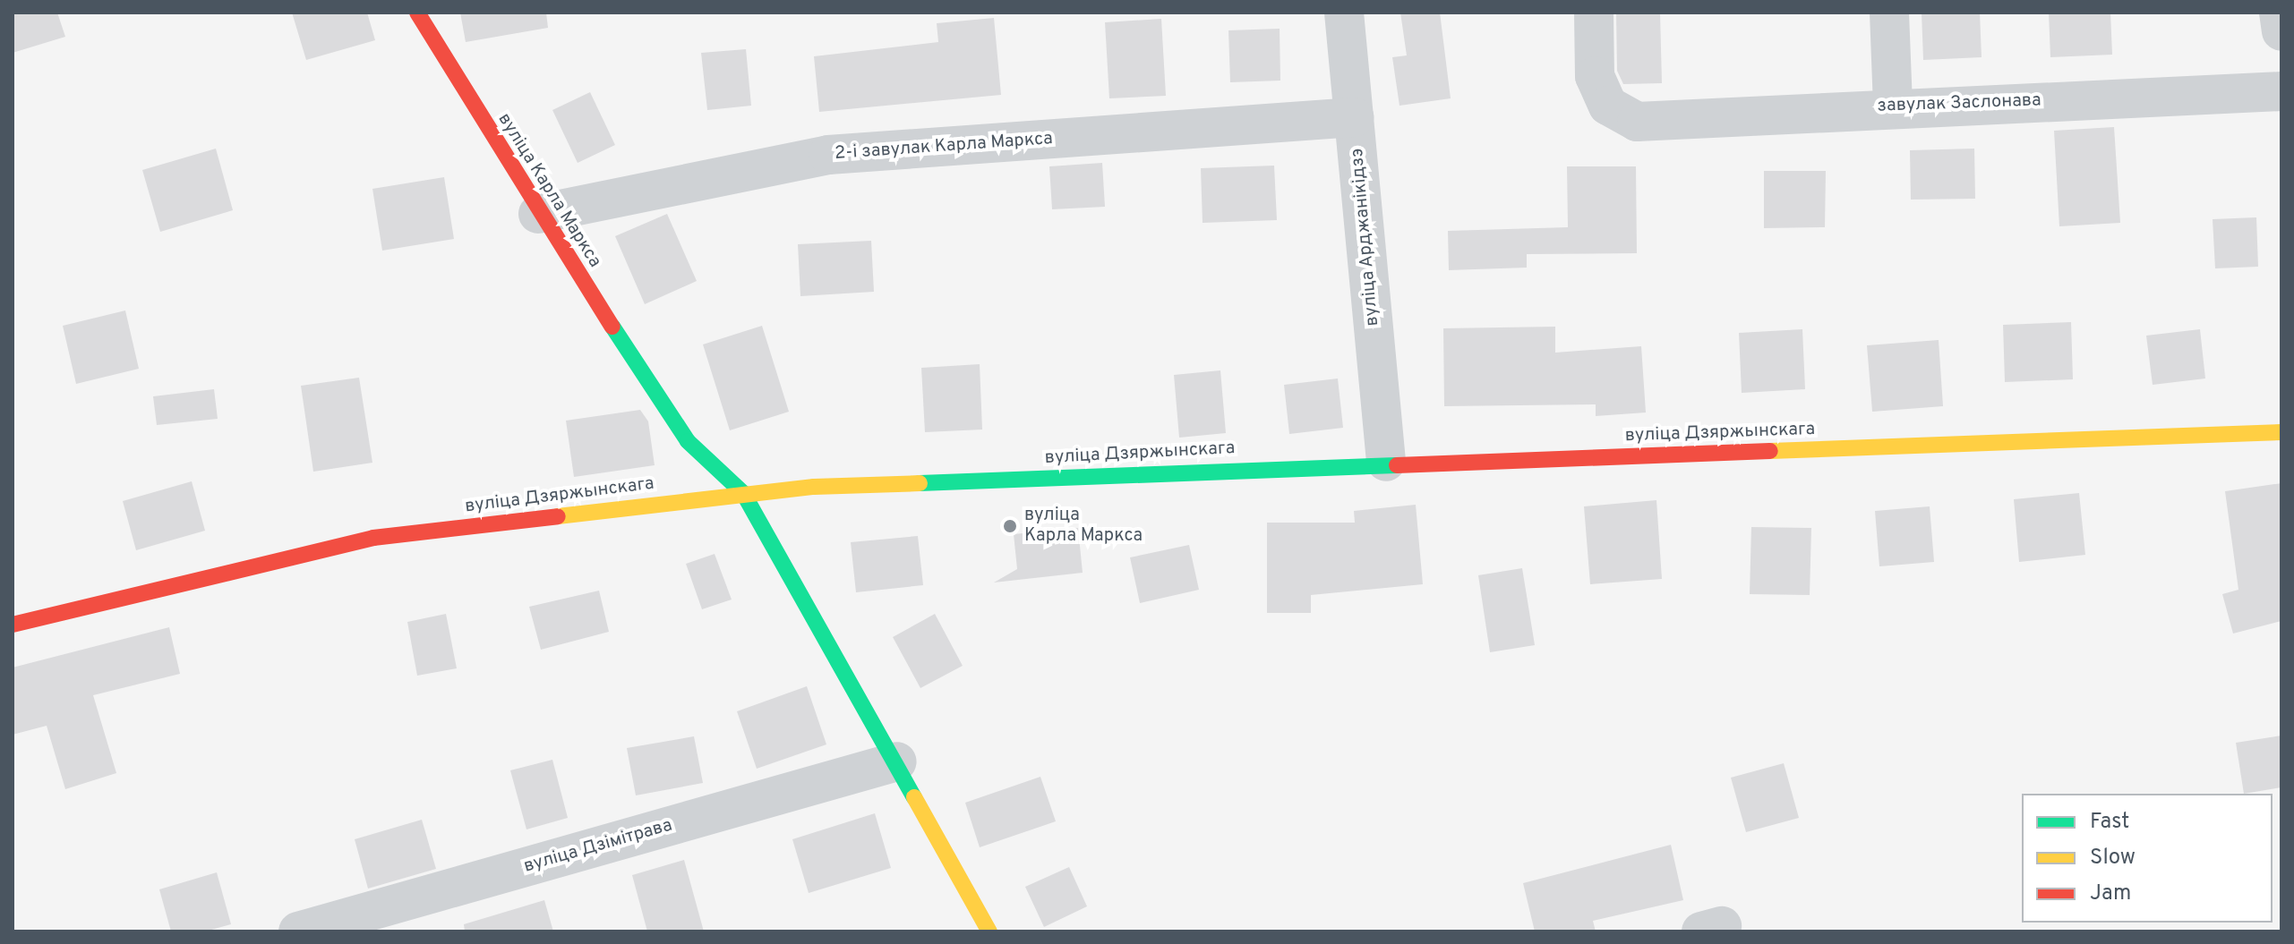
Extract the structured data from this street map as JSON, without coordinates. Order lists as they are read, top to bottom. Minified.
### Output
{"streets":{"street":["завулак Заслонава","2-і завулак Карла Маркса","вуліца Карла Маркса","вуліца Арджанікідзэ","вуліца Дзяржынскага","вуліца Дзімітрава"]},"crossings":[["2-і завулак Карла Маркса","вуліца Карла Маркса"],["2-і завулак Карла Маркса","вуліца Арджанікідзэ"],["вуліца Карла Маркса","вуліца Дзяржынскага"],["вуліца Карла Маркса","вуліца Дзімітрава"],["вуліца Арджанікідзэ","вуліца Дзяржынскага"]],"places":["вуліца Карла Маркса"],"legend":["Fast","Slow","Jam"]}
